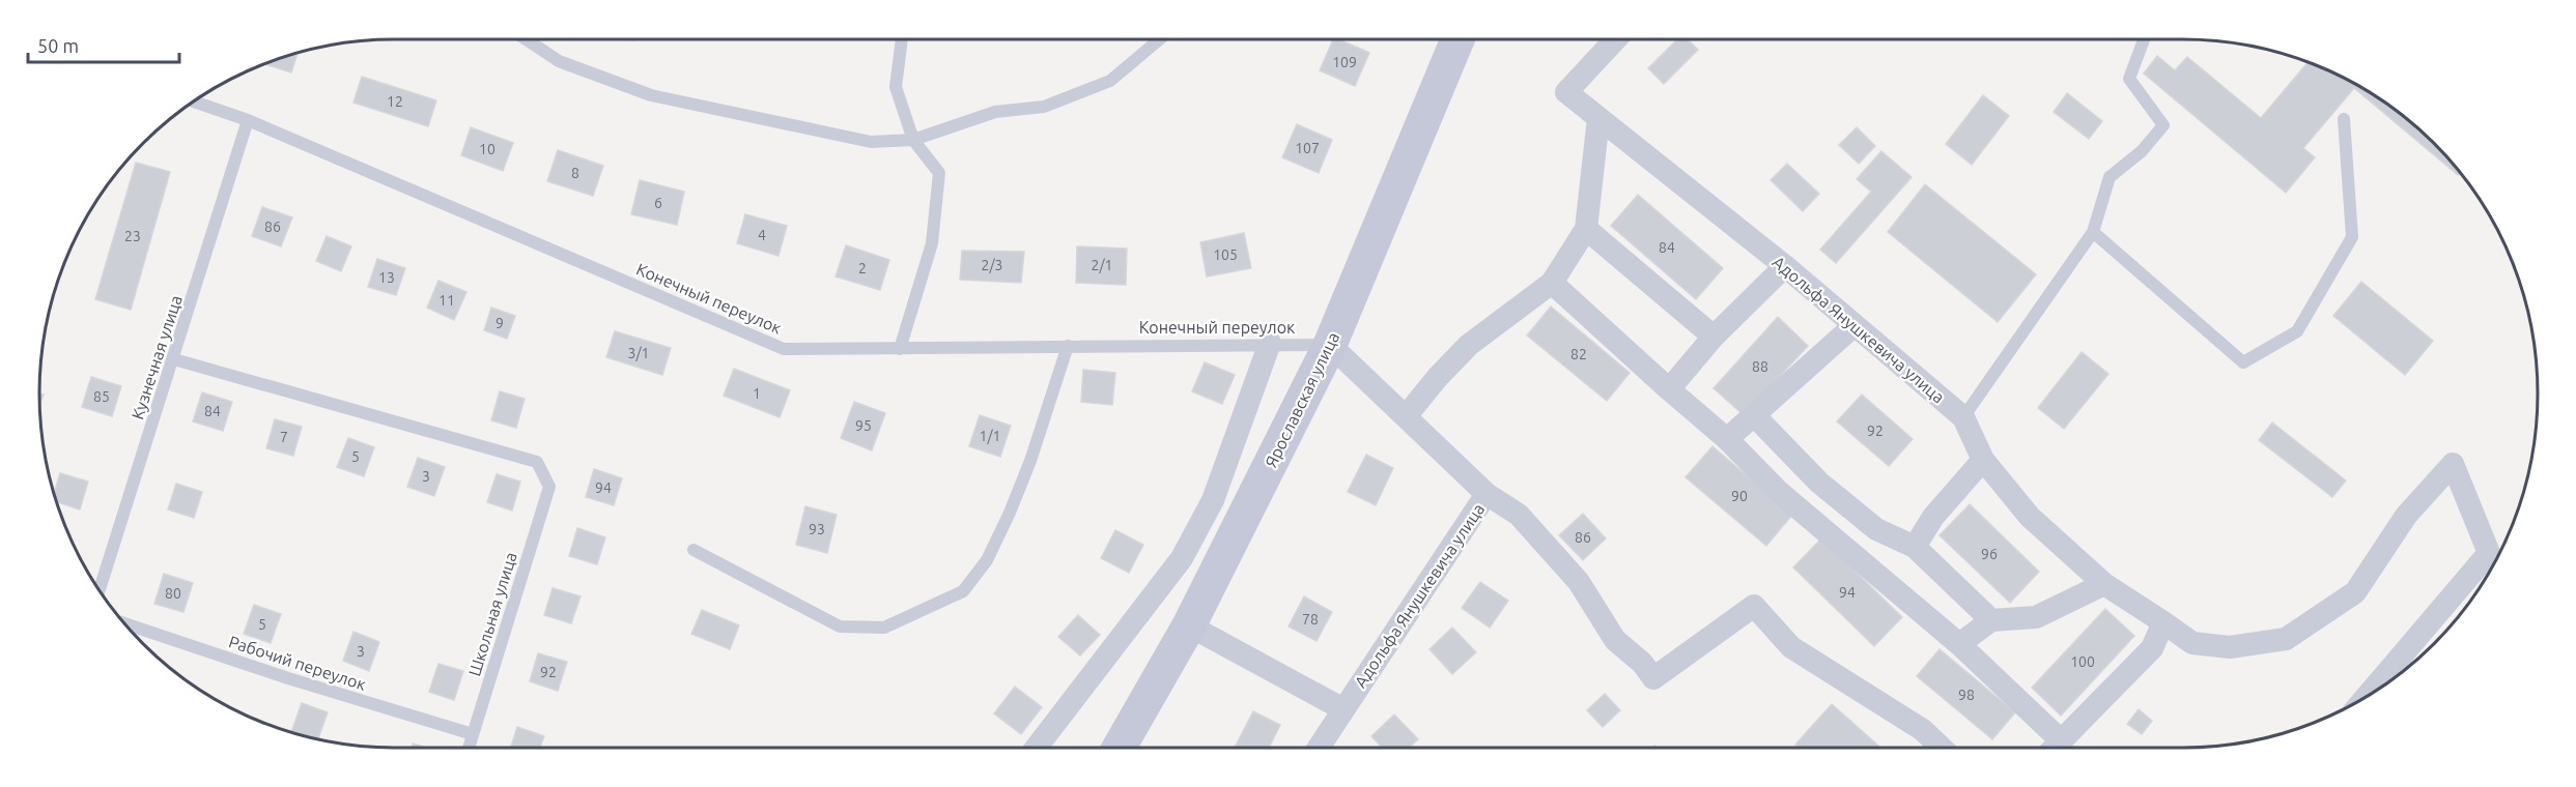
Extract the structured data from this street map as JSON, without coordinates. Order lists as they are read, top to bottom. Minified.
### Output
{"streets":{"main road":["Ярославская улица"],"street":["Адольфа Янушкевича улица"],"lane":["Конечный переулок","Кузнечная улица","Школьная улица","Рабочий переулок"]},"crossings":[["Конечный переулок","Адольфа Янушкевича улица"],["Конечный переулок","Кузнечная улица"],["Конечный переулок","Ярославская улица"],["Адольфа Янушкевича улица","Ярославская улица"],["Кузнечная улица","Школьная улица"],["Школьная улица","Рабочий переулок"]],"house_numbers":["109","12","107","10","8","6","86","4","23","84","105","2/3","2/1","2","13","11","9","3/1","82","88","1","85","84","95","92","1/1","7","5","3","94","90","93","86","96","94","80","78","5","3","100","92","98"],"scale_bar":"50 m"}
